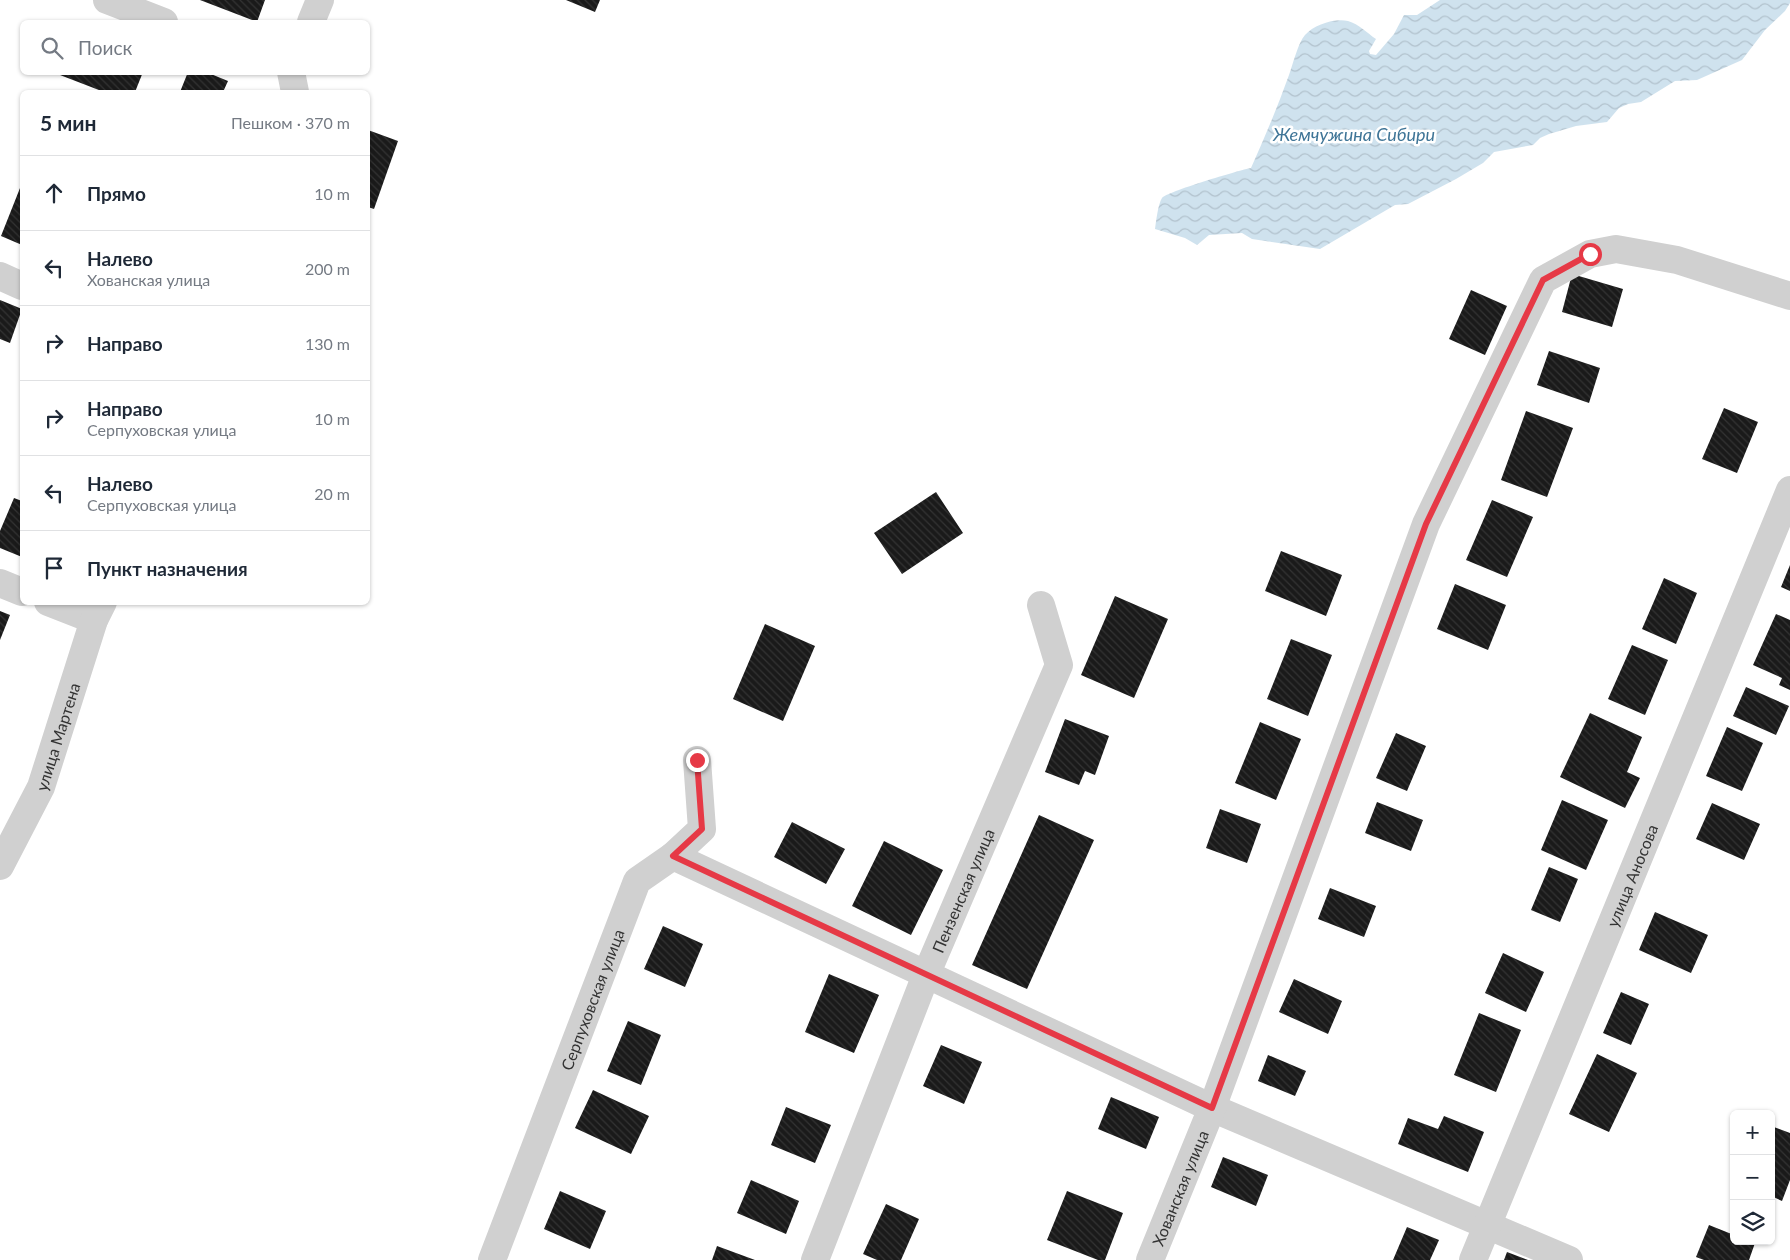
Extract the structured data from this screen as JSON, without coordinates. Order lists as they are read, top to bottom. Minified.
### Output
{"streets":{"street":["улица Мартена","улица Аносова","Пензенская улица","Серпуховская улица","Хованская улица"]},"water":["Жемчужина Сибири"],"page":{"search":"Поиск","heading":["5 мин","Пешком · 370 m"],"list":[["Прямо","10 m"],["Налево","Хованская улица","200 m"],["Направо","130 m"],["Направо","Серпуховская улица","10 m"],["Налево","Серпуховская улица","20 m"],"Пункт назначения"],"map_buttons":["+","−"]}}
